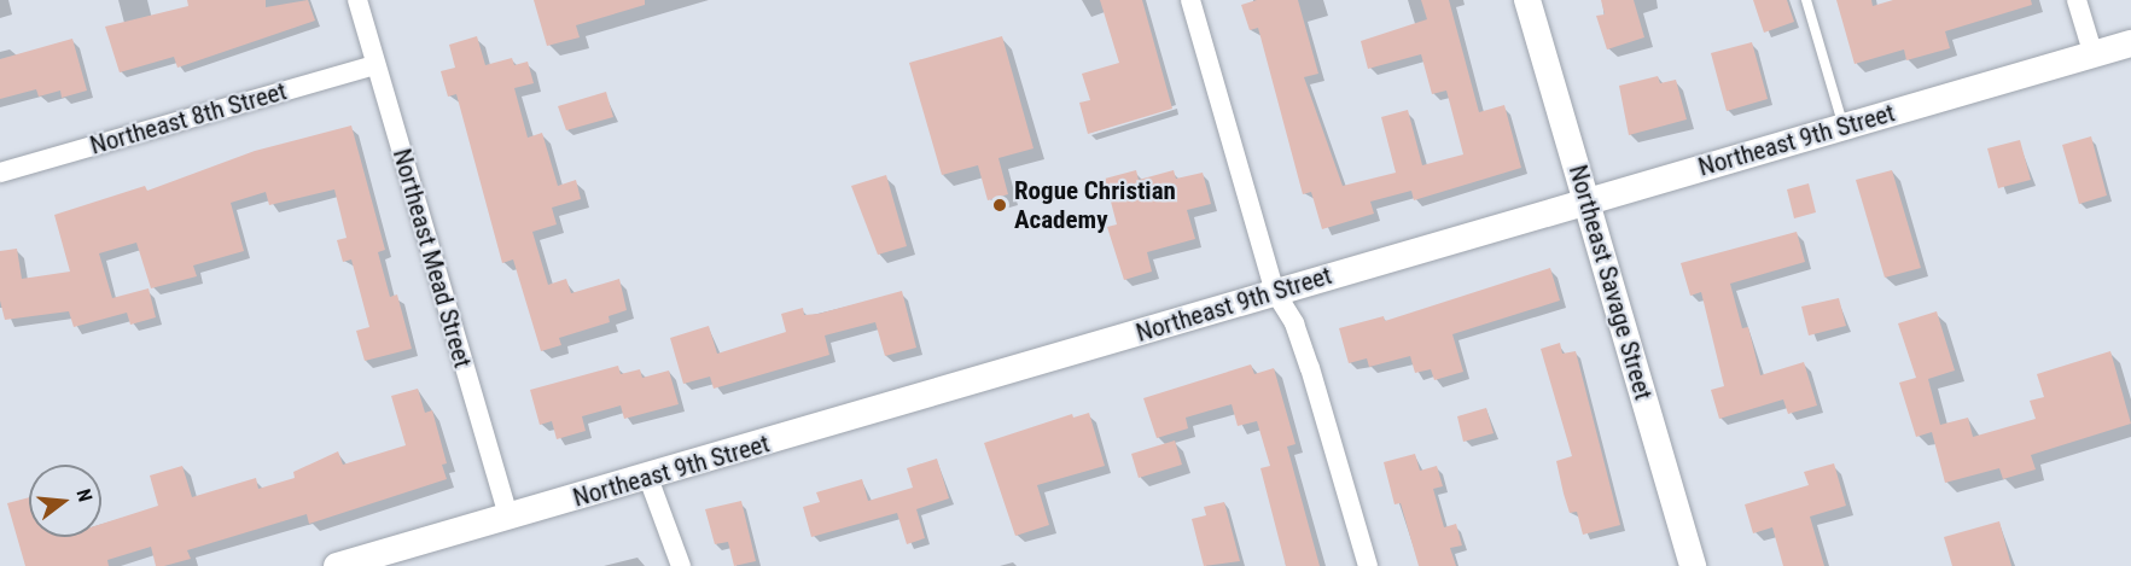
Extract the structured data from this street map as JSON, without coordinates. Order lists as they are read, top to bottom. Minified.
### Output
{"streets":{"street":["Northeast 8th Street","Northeast 9th Street","Northeast Mead Street","Northeast Savage Street"]},"crossings":[["Northeast 8th Street","Northeast Mead Street"],["Northeast 9th Street","Northeast Mead Street"],["Northeast 9th Street","Northeast Savage Street"]],"places":["Rogue Christian Academy"],"north":"right"}
